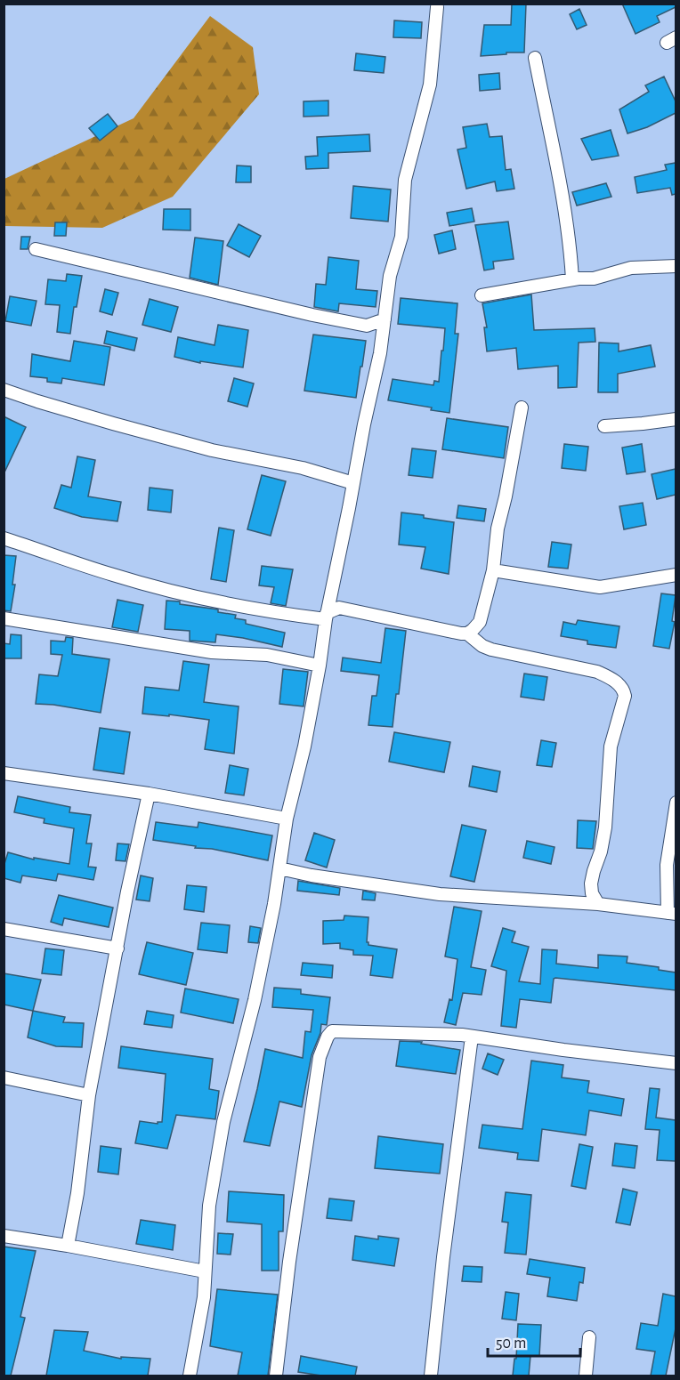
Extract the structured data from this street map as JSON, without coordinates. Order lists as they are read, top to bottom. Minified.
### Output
{"scale_bar":"50 m"}
